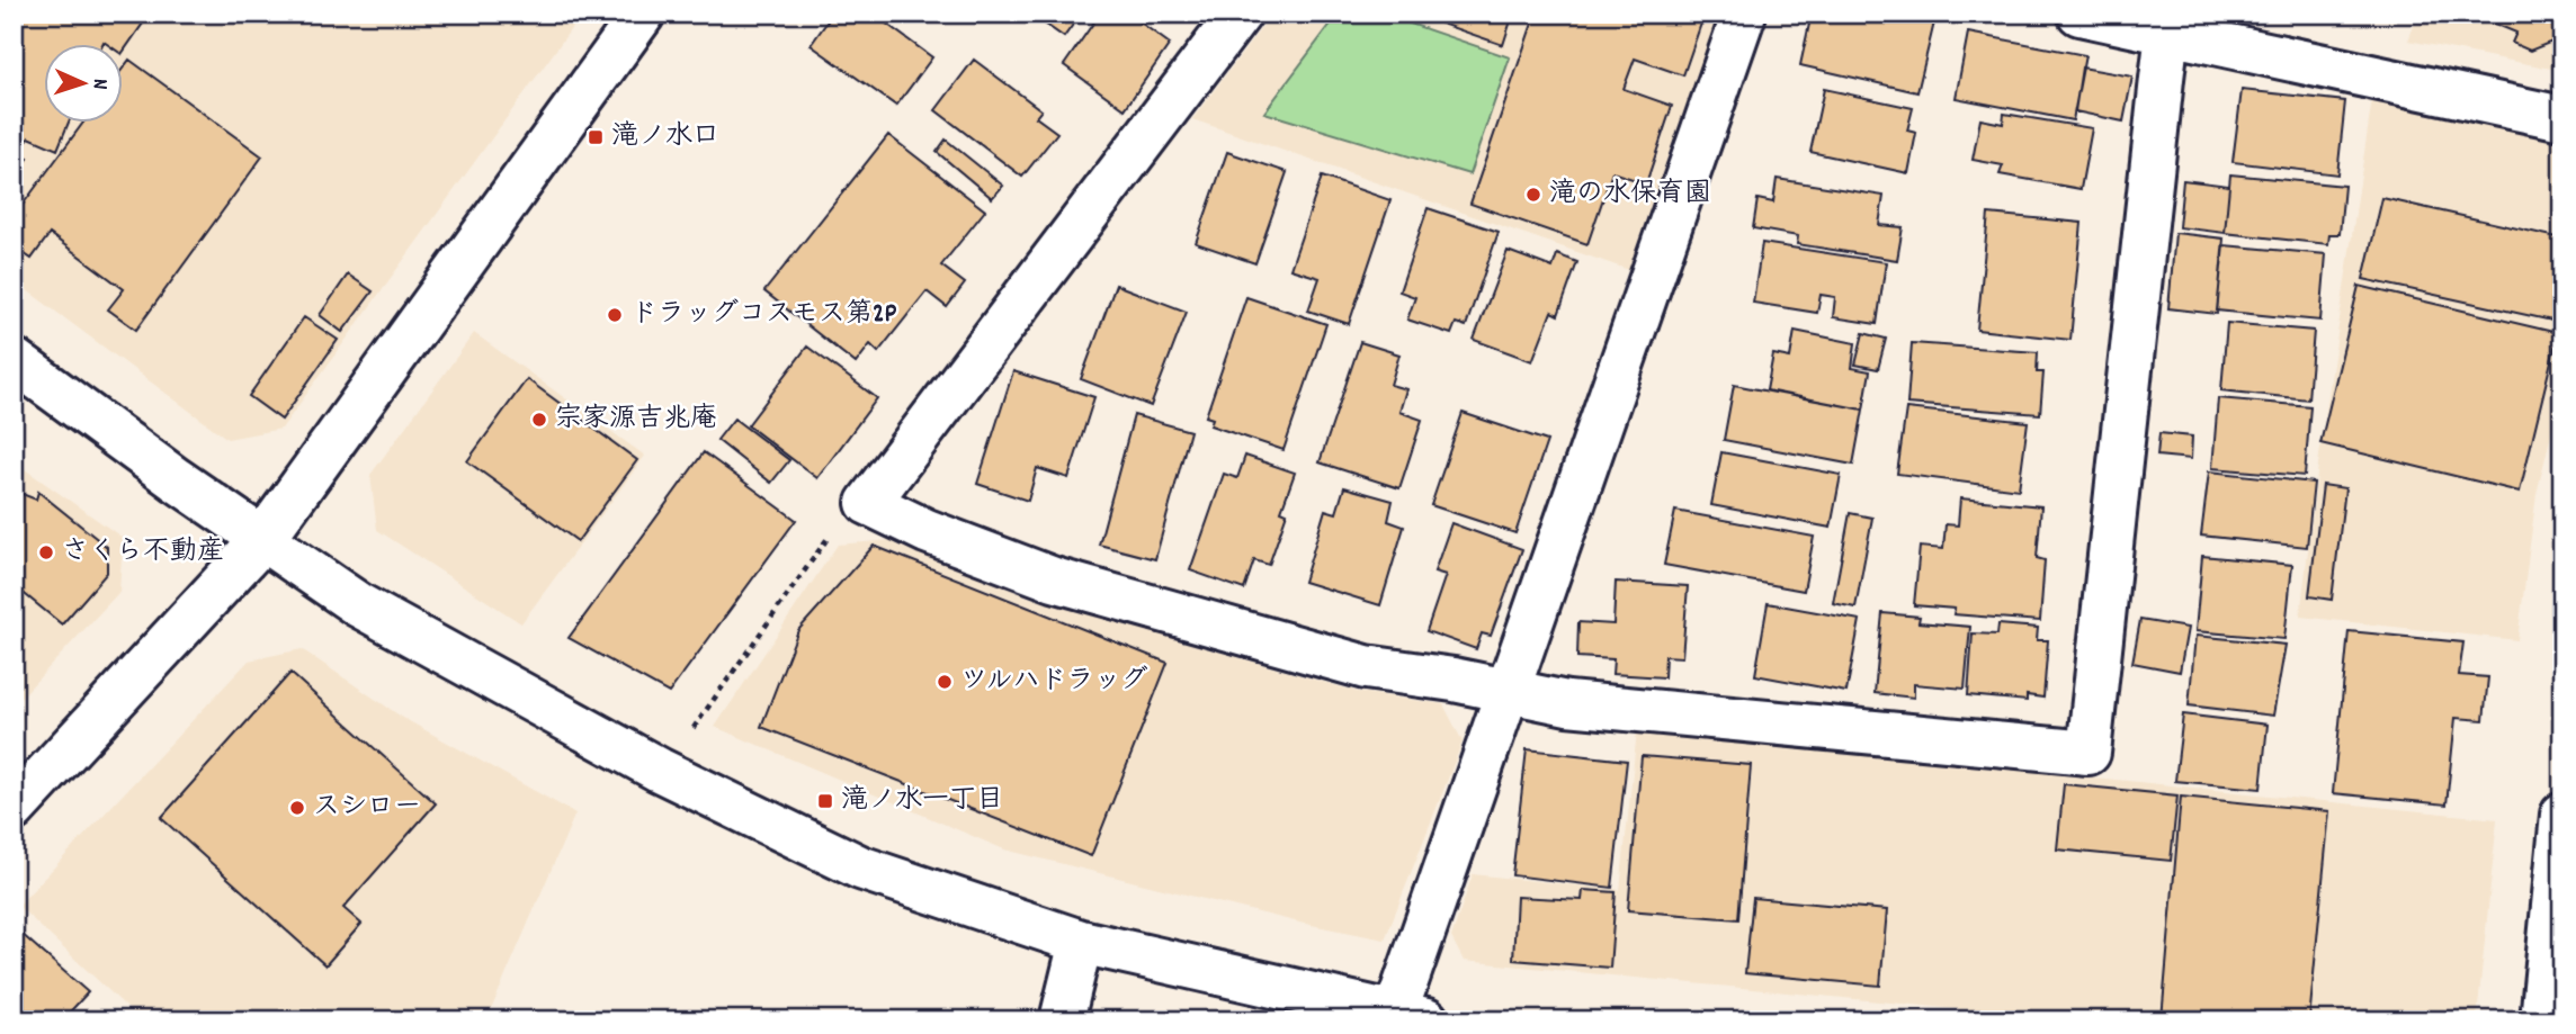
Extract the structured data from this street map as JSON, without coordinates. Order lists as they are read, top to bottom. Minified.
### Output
{"places":{"transit":["滝ノ水口","滝ノ水一丁目"],"other":["滝の水保育園","ドラッグコスモス第2P","宗家源吉兆庵","さくら不動産","ツルハドラッグ","スシロー"]},"north":"right"}
